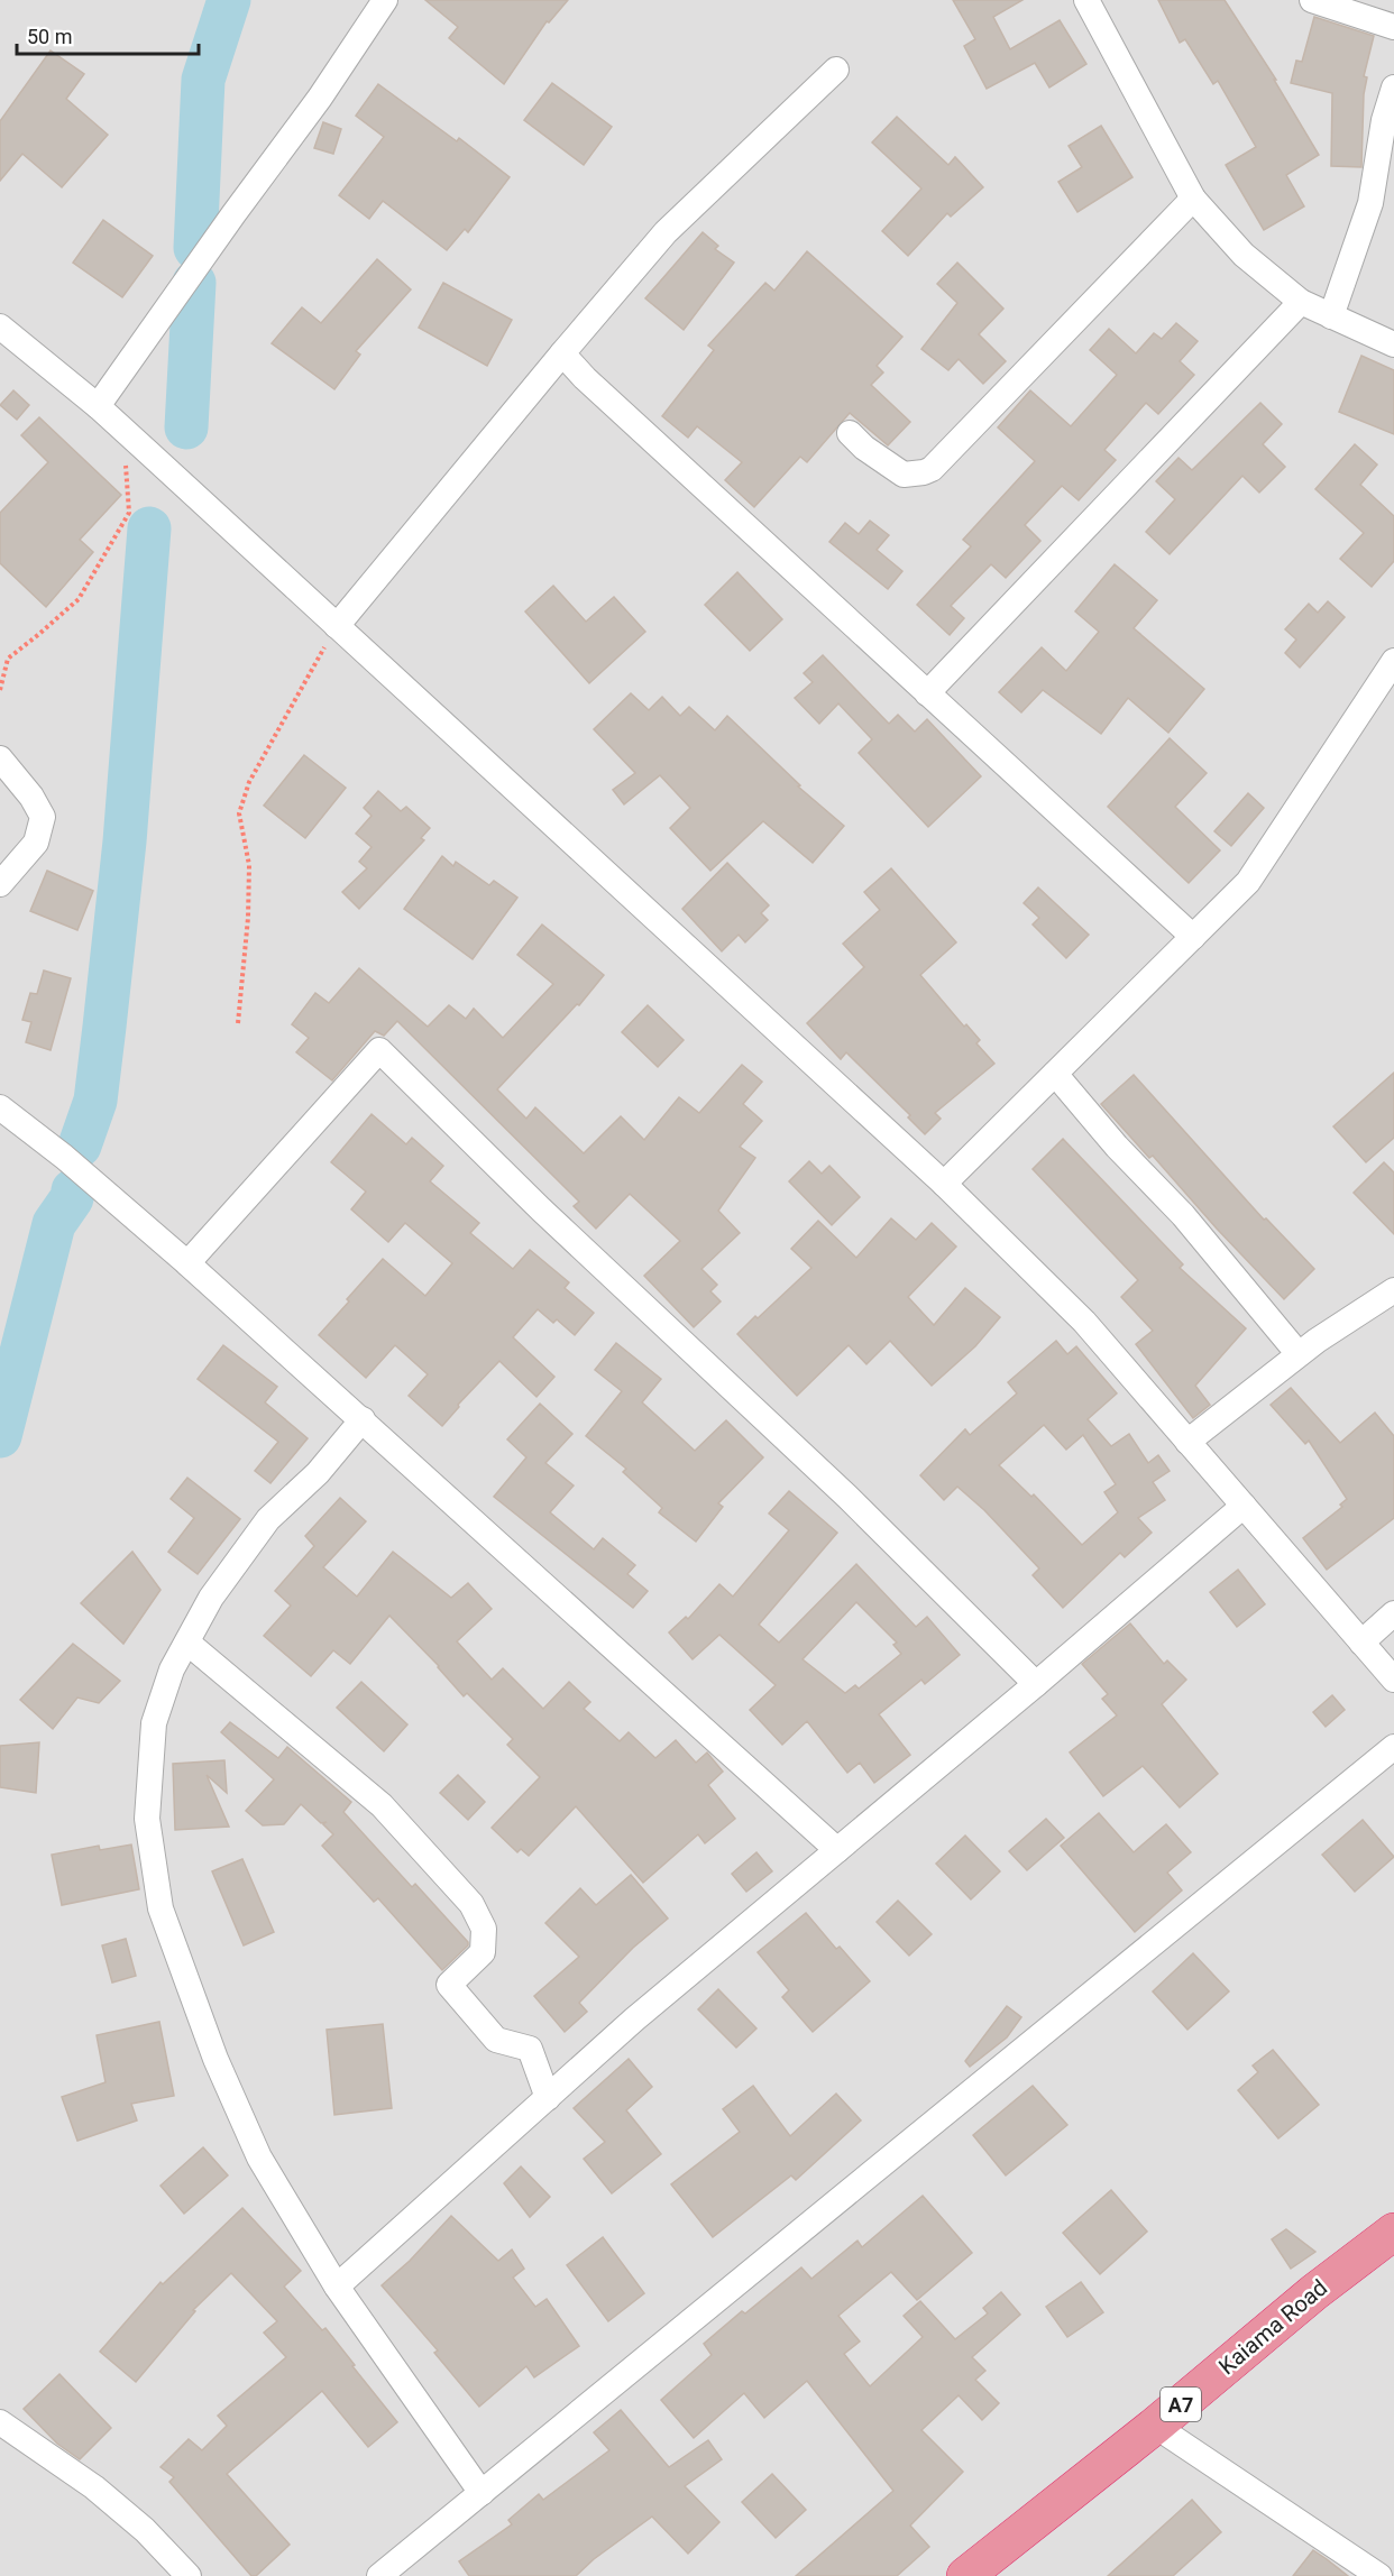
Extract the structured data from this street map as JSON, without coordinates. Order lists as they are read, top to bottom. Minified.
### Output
{"streets":{"highway":["Kaiama Road","A7"]},"scale_bar":"50 m"}
